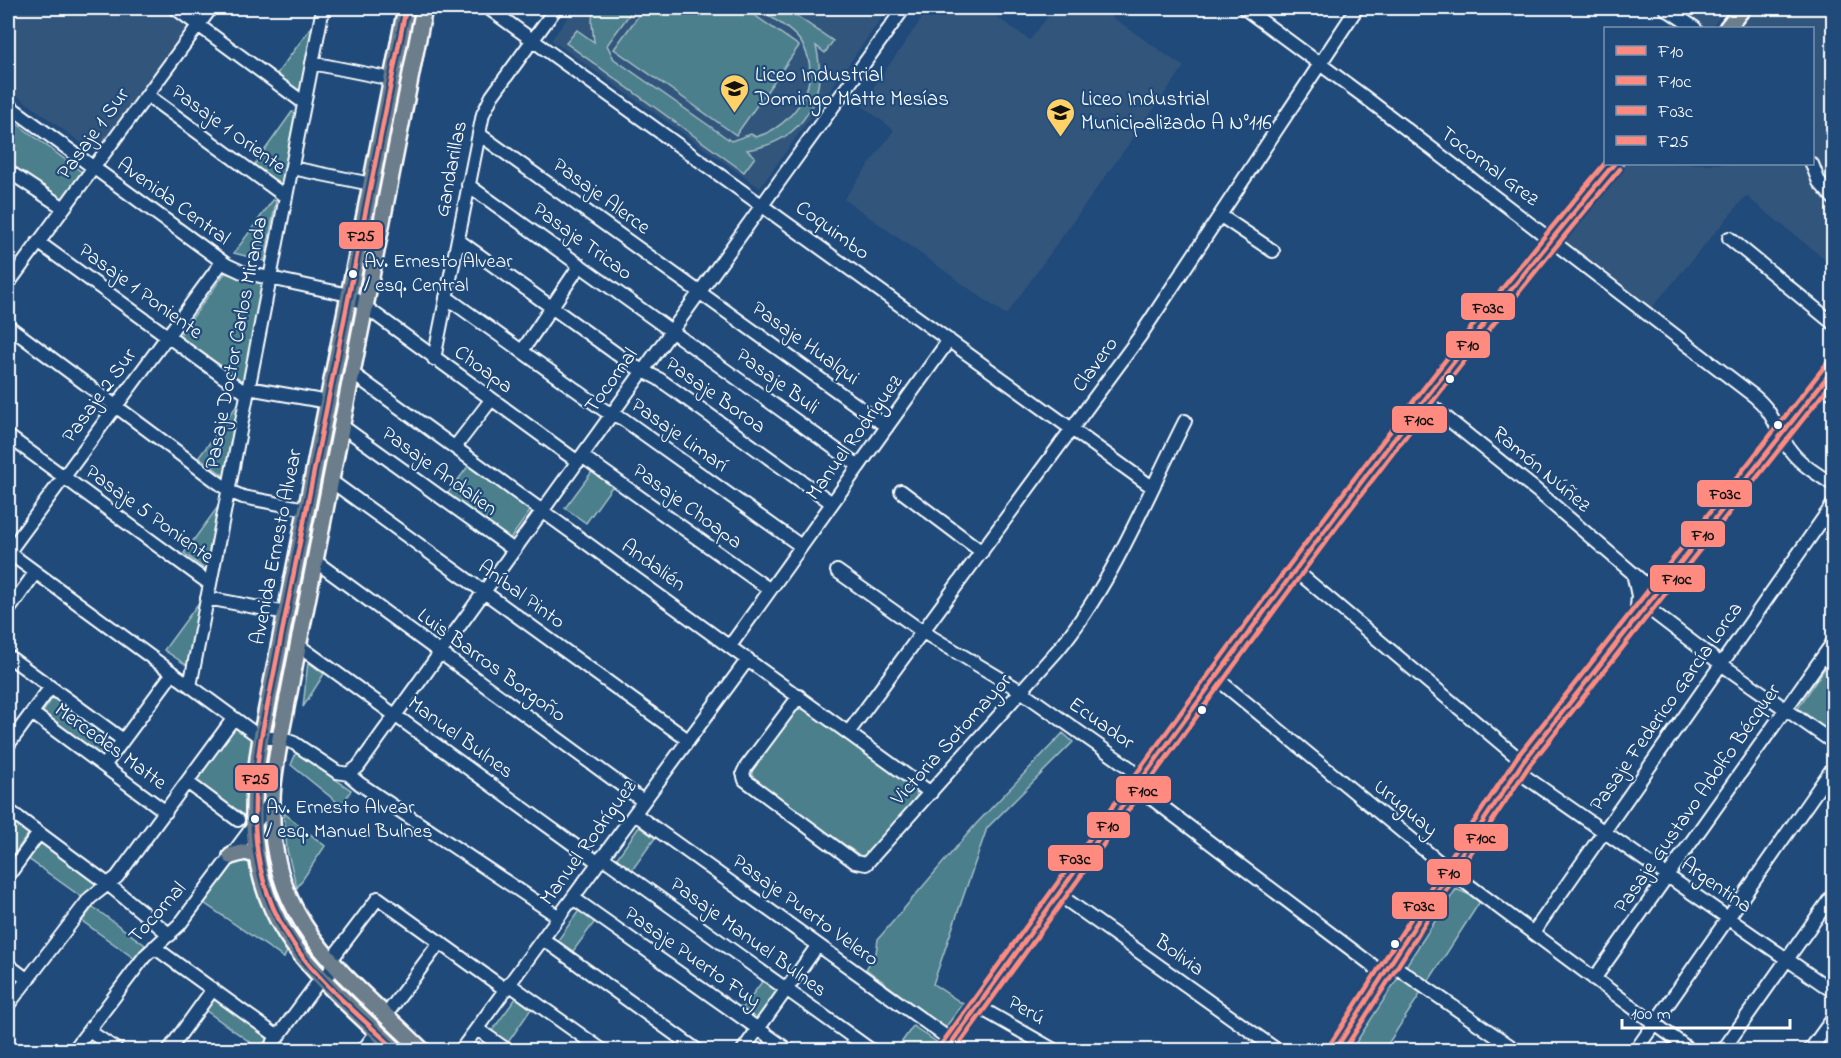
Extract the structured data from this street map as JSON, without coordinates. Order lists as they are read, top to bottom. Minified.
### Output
{"streets":{"main road":["Avenida Ernesto Alvear"],"street":["Pasaje 1 Oriente","Pasaje 1 Sur","Tocornal Grez","Gandarillas","Pasaje Alerce","Avenida Central","Coquimbo","Pasaje Tricao","Pasaje 1 Poniente","Pasaje Doctor Carlos Miranda","Pasaje Hualqui","Clavero","Choapa","Tocornal","Pasaje Buli","Pasaje 2 Sur","Pasaje Boroa","Pasaje Limarí","Manuel Rodríguez","Ramón Núñez","Pasaje Andalien","Pasaje Choapa","Pasaje 5 Poniente","Andalién","Aníbal Pinto","Luis Barros Borgoño","Pasaje Federico García Lorca","Ecuador","Manuel Bulnes","Victoria Sotomayor","Mercedes Matte","Pasaje Gustavo Adolfo Bécquer","Uruguay","Argentina","Pasaje Puerto Velero","Pasaje Manuel Bulnes","Bolivia","Pasaje Puerto Fuy","Perú"]},"crossings":[["Pasaje 1 Oriente","Pasaje 1 Sur"],["Pasaje 1 Oriente","Pasaje Doctor Carlos Miranda"],["Pasaje 1 Oriente","Avenida Ernesto Alvear"],["Pasaje 1 Sur","Avenida Central"],["Pasaje 1 Sur","Pasaje 1 Poniente"],["Tocornal Grez","Clavero"],["Gandarillas","Pasaje Alerce"],["Gandarillas","Coquimbo"],["Gandarillas","Pasaje Tricao"],["Gandarillas","Choapa"],["Gandarillas","Pasaje Boroa"],["Gandarillas","Pasaje Limarí"],["Pasaje Alerce","Pasaje Hualqui"],["Pasaje Alerce","Tocornal"],["Avenida Central","Pasaje Doctor Carlos Miranda"],["Avenida Central","Choapa"],["Avenida Central","Pasaje 2 Sur"],["Avenida Central","Avenida Ernesto Alvear"],["Coquimbo","Clavero"],["Coquimbo","Tocornal"],["Coquimbo","Manuel Rodríguez"],["Coquimbo","Victoria Sotomayor"],["Pasaje Tricao","Tocornal"],["Pasaje Tricao","Pasaje Buli"],["Pasaje 1 Poniente","Pasaje Doctor Carlos Miranda"],["Pasaje 1 Poniente","Pasaje 2 Sur"],["Pasaje 1 Poniente","Avenida Ernesto Alvear"],["Pasaje Doctor Carlos Miranda","Pasaje 5 Poniente"],["Pasaje Hualqui","Tocornal"],["Pasaje Hualqui","Manuel Rodríguez"],["Clavero","Andalién"],["Clavero","Ecuador"],["Choapa","Tocornal"],["Choapa","Pasaje Choapa"],["Choapa","Avenida Ernesto Alvear"],["Tocornal","Pasaje Buli"],["Tocornal","Pasaje Boroa"],["Tocornal","Pasaje Limarí"],["Tocornal","Pasaje Andalien"],["Tocornal","Pasaje Choapa"],["Tocornal","Avenida Ernesto Alvear"],["Tocornal","Andalién"],["Tocornal","Aníbal Pinto"],["Tocornal","Luis Barros Borgoño"],["Tocornal","Manuel Bulnes"],["Tocornal","Mercedes Matte"],["Pasaje Buli","Manuel Rodríguez"],["Pasaje 2 Sur","Pasaje 5 Poniente"],["Pasaje Boroa","Manuel Rodríguez"],["Pasaje Limarí","Manuel Rodríguez"],["Manuel Rodríguez","Pasaje Choapa"],["Manuel Rodríguez","Andalién"],["Manuel Rodríguez","Aníbal Pinto"],["Manuel Rodríguez","Luis Barros Borgoño"],["Manuel Rodríguez","Manuel Bulnes"],["Manuel Rodríguez","Pasaje Puerto Velero"],["Manuel Rodríguez","Pasaje Manuel Bulnes"],["Manuel Rodríguez","Pasaje Puerto Fuy"],["Pasaje Andalien","Avenida Ernesto Alvear"],["Pasaje 5 Poniente","Avenida Ernesto Alvear"],["Avenida Ernesto Alvear","Andalién"],["Avenida Ernesto Alvear","Aníbal Pinto"],["Avenida Ernesto Alvear","Luis Barros Borgoño"],["Avenida Ernesto Alvear","Manuel Bulnes"],["Avenida Ernesto Alvear","Mercedes Matte"],["Andalién","Victoria Sotomayor"],["Pasaje Federico García Lorca","Uruguay"],["Pasaje Federico García Lorca","Argentina"],["Ecuador","Victoria Sotomayor"],["Manuel Bulnes","Pasaje Manuel Bulnes"],["Pasaje Gustavo Adolfo Bécquer","Uruguay"],["Pasaje Gustavo Adolfo Bécquer","Argentina"]],"places":{"school or university":["Liceo Industrial Domingo Matte Mesías","Liceo Industrial Municipalizado A N°116"],"other":["Av. Ernesto Alvear / esq. Central","Av. Ernesto Alvear / esq. Manuel Bulnes"]},"lines":["transit line F25","transit line F03c","transit line F10","transit line F10c"],"legend":["F10","F10c","F03c","F25"],"scale_bar":"100 m"}
